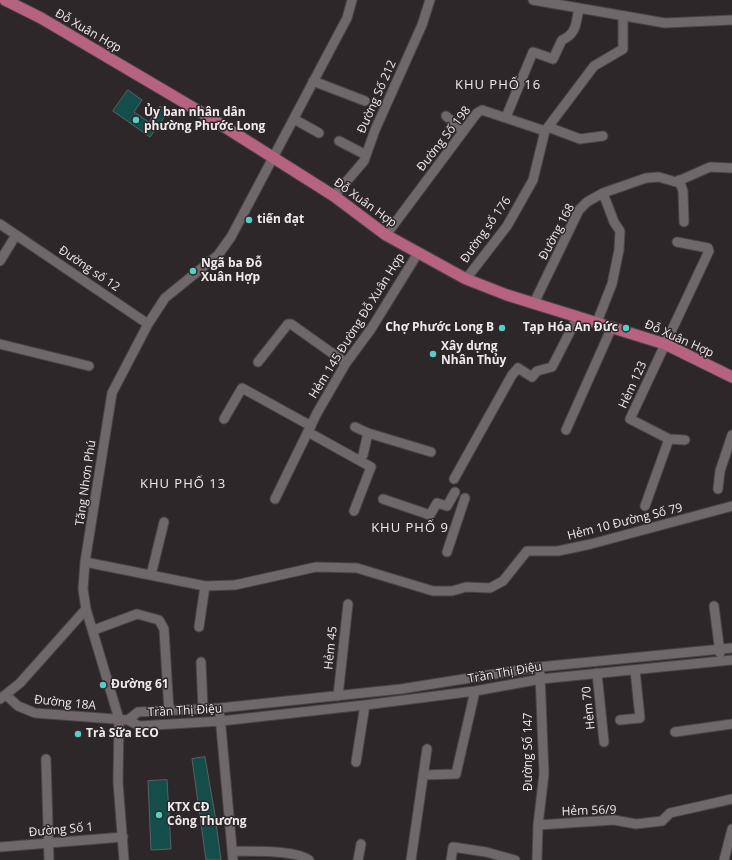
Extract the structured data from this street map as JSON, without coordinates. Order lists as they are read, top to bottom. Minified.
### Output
{"streets":{"main road":["Đỗ Xuân Hợp"],"street":["Đường Số 212","Đường Số 198","Đường số 176","Đường 168","Đường số 12","Hẻm 145 Đường Đỗ Xuân Hợp","Hẻm 123","Tăng Nhơn Phú","Hẻm 10 Đường Số 79","Hẻm 45","Trần Thị Điệu","Đường 18A","Hẻm 70","Đường Số 147","Hẻm 56/9","Đường Số 1"]},"crossings":[["Đỗ Xuân Hợp","Đường Số 212"],["Đỗ Xuân Hợp","Đường Số 198"],["Đỗ Xuân Hợp","Đường số 176"],["Đỗ Xuân Hợp","Đường 168"],["Đỗ Xuân Hợp","Hẻm 145 Đường Đỗ Xuân Hợp"],["Đỗ Xuân Hợp","Hẻm 123"],["Đỗ Xuân Hợp","Tăng Nhơn Phú"],["Đường Số 198","Đường số 176"],["Đường số 12","Tăng Nhơn Phú"],["Tăng Nhơn Phú","Trần Thị Điệu"],["Tăng Nhơn Phú","Đường 18A"],["Tăng Nhơn Phú","Đường Số 1"],["Hẻm 45","Trần Thị Điệu"],["Trần Thị Điệu","Đường 18A"],["Trần Thị Điệu","Hẻm 70"],["Trần Thị Điệu","Đường Số 147"],["Đường Số 147","Hẻm 56/9"]],"districts":["KHU PHỐ 16","KHU PHỐ 13","KHU PHỐ 9"],"places":["Ủy ban nhân dân phường Phước Long","tiến đạt","Ngã ba Đỗ Xuân Hợp","Chợ Phước Long B","Tạp Hóa An Đức","Xây dựng Nhân Thủy","Đường 61","Trà Sữa ECO","KTX CĐ Công Thương"]}
